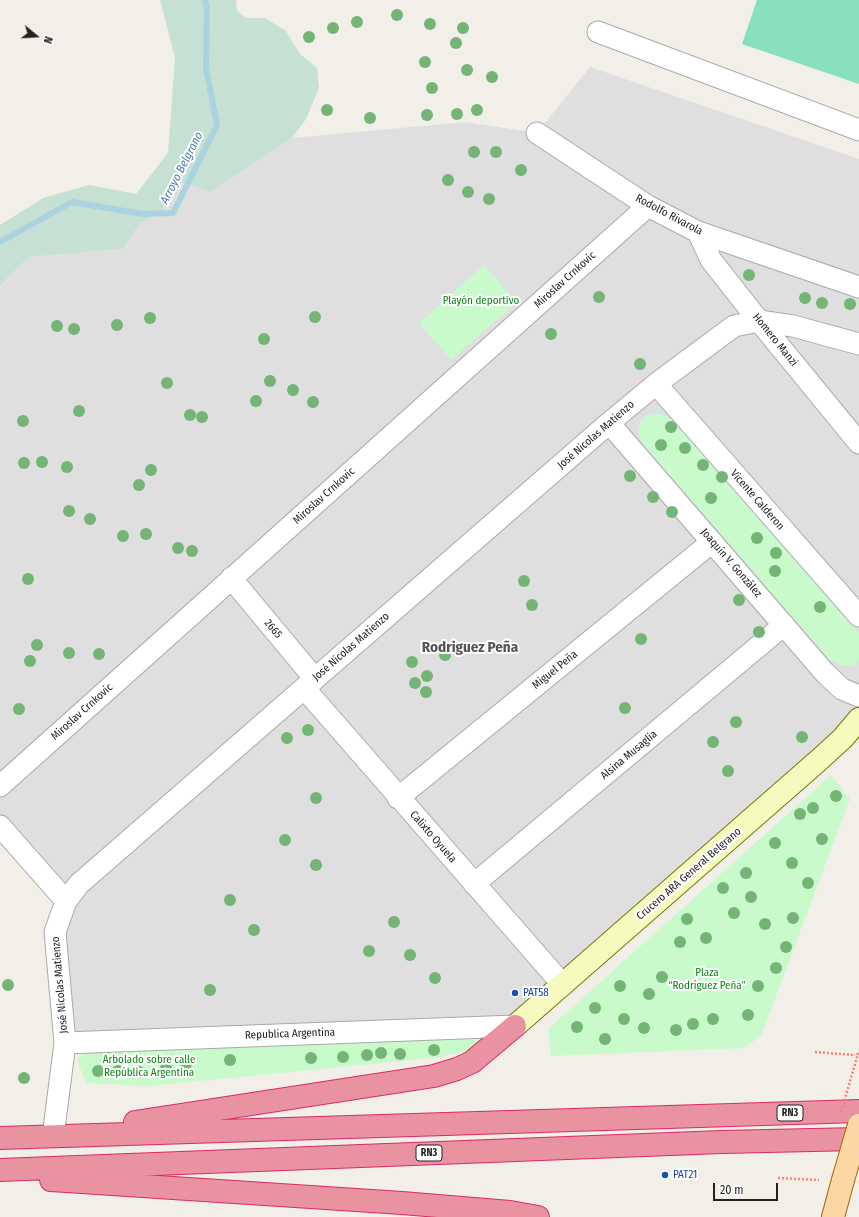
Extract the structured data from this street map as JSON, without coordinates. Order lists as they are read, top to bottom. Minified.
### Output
{"streets":{"highway":["RN3"],"street":["Rodolfo Rivarola","Miroslav Crnkovic","Homero Manzi","José Nicolas Matienzo","Vicente Calderon","Joaquín V. González","2665","Miguel Peña","Alsina Musaglia","Calixto Oyuela","Crucero ARA General Belgrano","Republica Argentina"]},"crossings":[["Rodolfo Rivarola","Miroslav Crnkovic"],["Rodolfo Rivarola","Homero Manzi"],["Miroslav Crnkovic","2665"],["Homero Manzi","José Nicolas Matienzo"],["José Nicolas Matienzo","Vicente Calderon"],["José Nicolas Matienzo","Joaquín V. González"],["José Nicolas Matienzo","2665"],["José Nicolas Matienzo","Calixto Oyuela"],["José Nicolas Matienzo","Republica Argentina"],["José Nicolas Matienzo","RN3"],["Joaquín V. González","Miguel Peña"],["Joaquín V. González","Alsina Musaglia"],["2665","Calixto Oyuela"],["Miguel Peña","Calixto Oyuela"],["Alsina Musaglia","Calixto Oyuela"],["Calixto Oyuela","Crucero ARA General Belgrano"],["Crucero ARA General Belgrano","Republica Argentina"]],"districts":["Rodriguez Peña"],"water":["Arroyo Belgrano"],"parks":["Playón deportivo","Plaza “Rodríguez Peña”","Arbolado sobre calle República Argentina"],"places":["PAT58","PAT21"],"scale_bar":"20 m","north":"right"}
